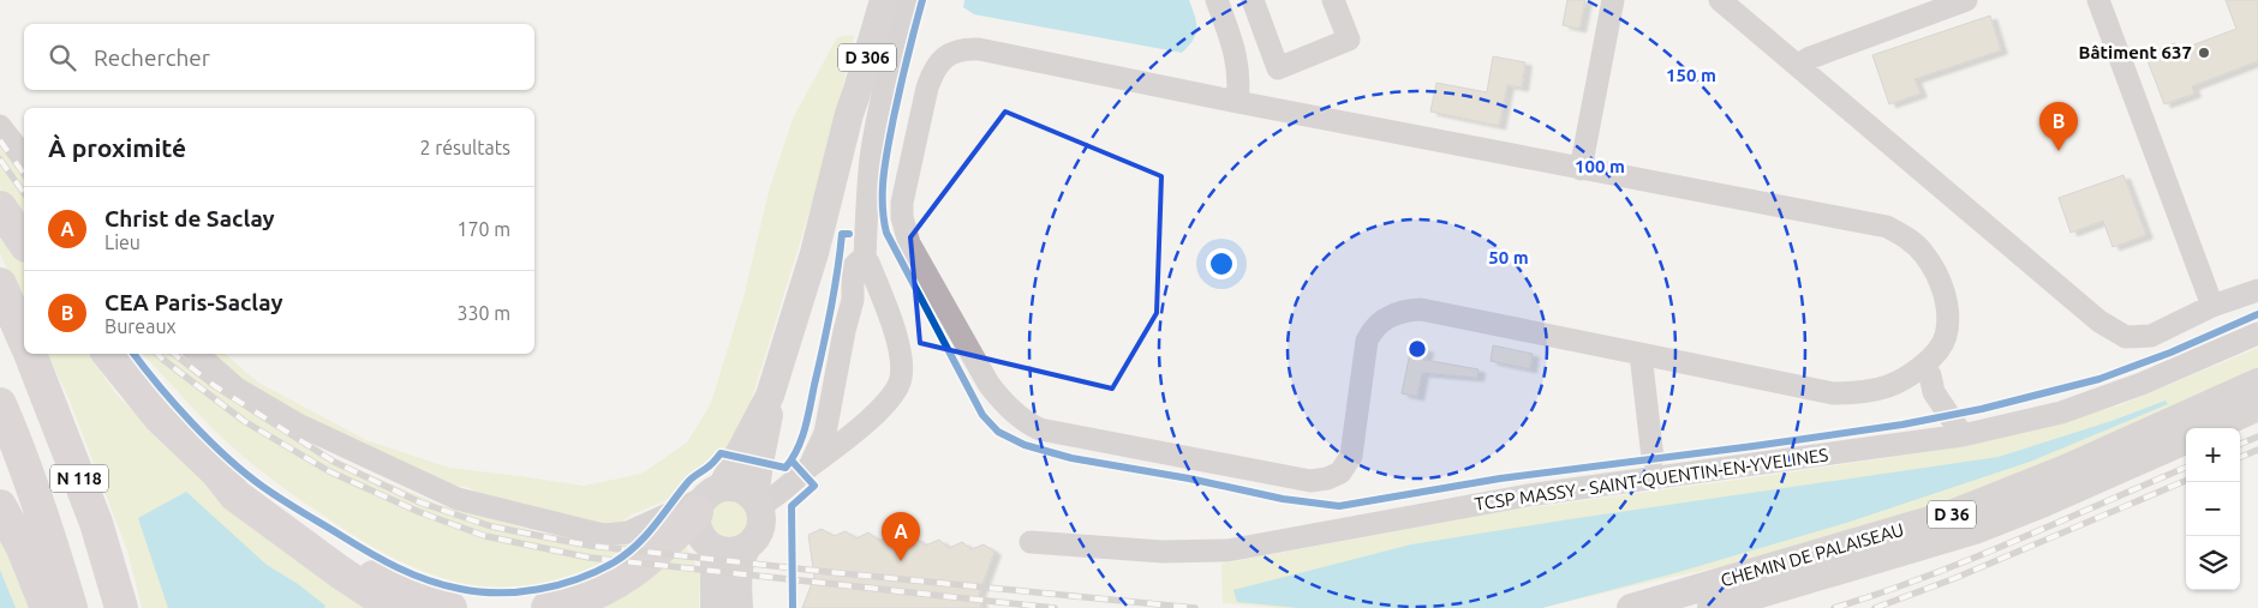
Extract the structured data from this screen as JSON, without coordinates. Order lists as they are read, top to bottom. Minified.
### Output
{"streets":{"highway":["N 118"],"main road":["D 306","D 36","CHEMIN DE PALAISEAU"],"lane":["TCSP MASSY - SAINT-QUENTIN-EN-YVELINES"]},"places":["Bâtiment 637"],"page":{"search":"Rechercher","pins":["B","A"],"heading":["À proximité","2 résultats"],"list":[{"mark":"A","name":"Christ de Saclay","note":"Lieu","value":"170 m"},{"mark":"B","name":"CEA Paris-Saclay","note":"Bureaux","value":"330 m"}],"map_buttons":["+","−"]},"rings":["150 m","100 m","50 m"]}
